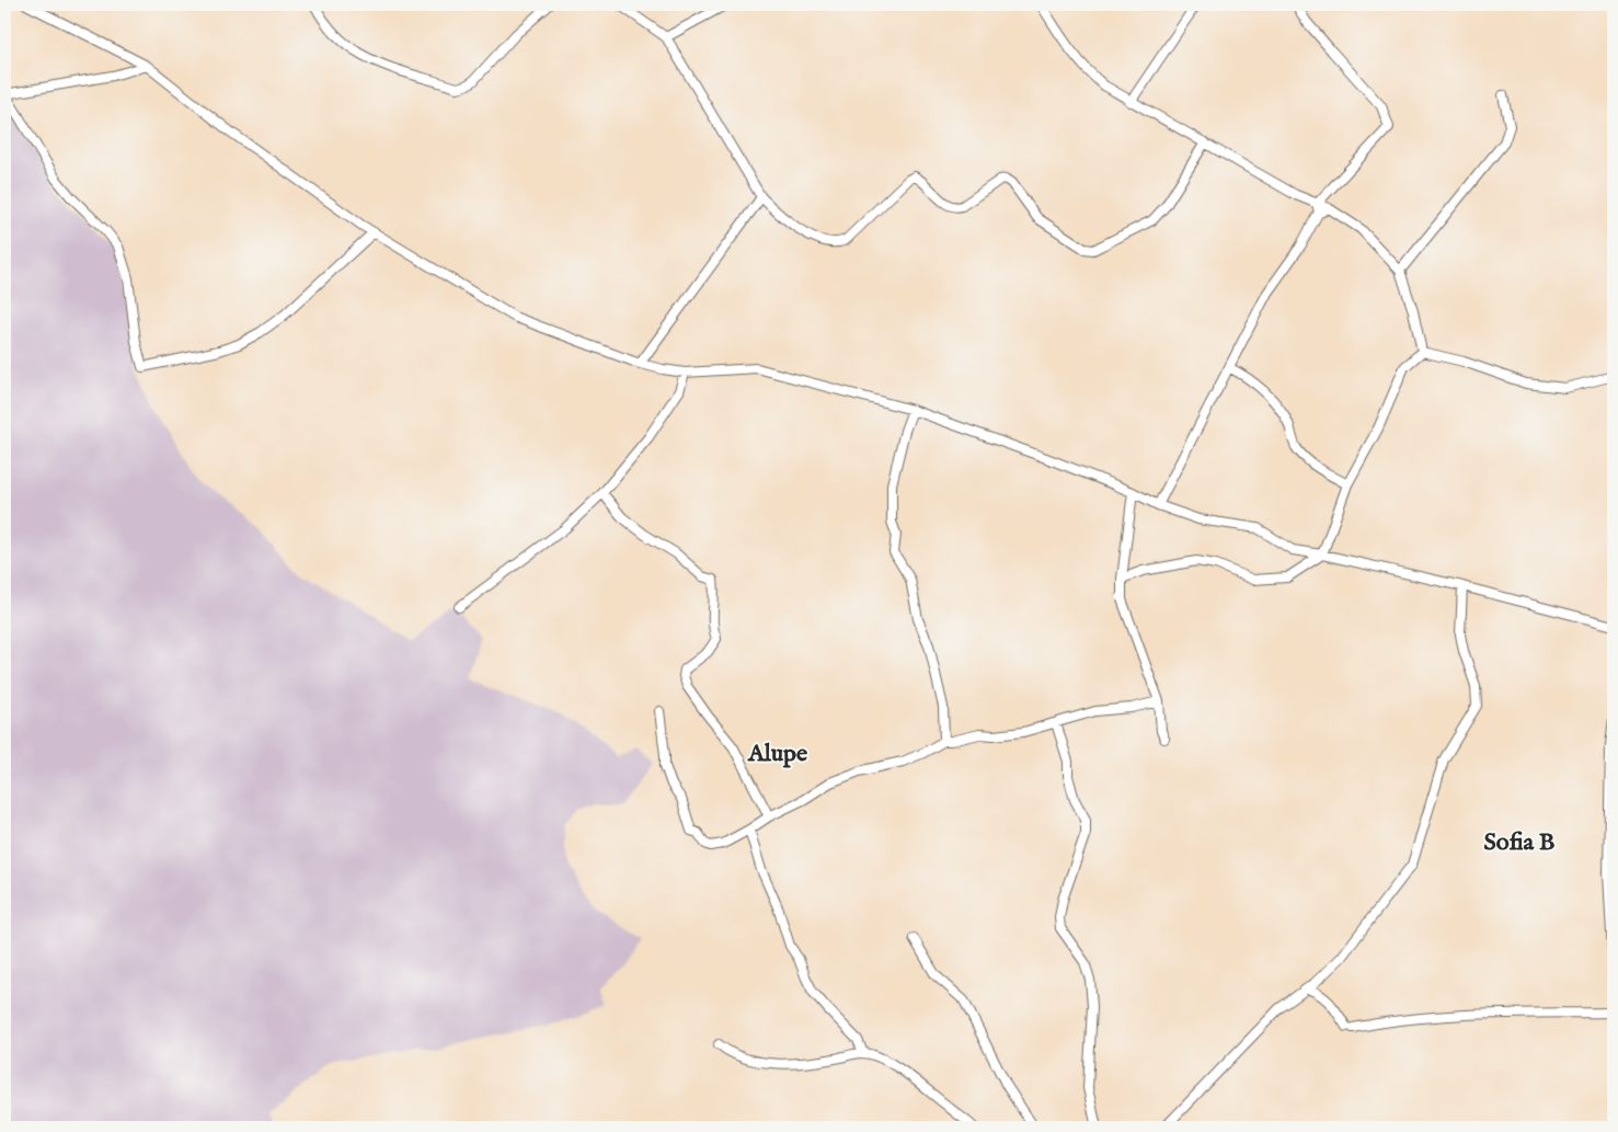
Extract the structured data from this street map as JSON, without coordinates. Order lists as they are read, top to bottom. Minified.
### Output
{"districts":["Alupe","Sofia B"]}
